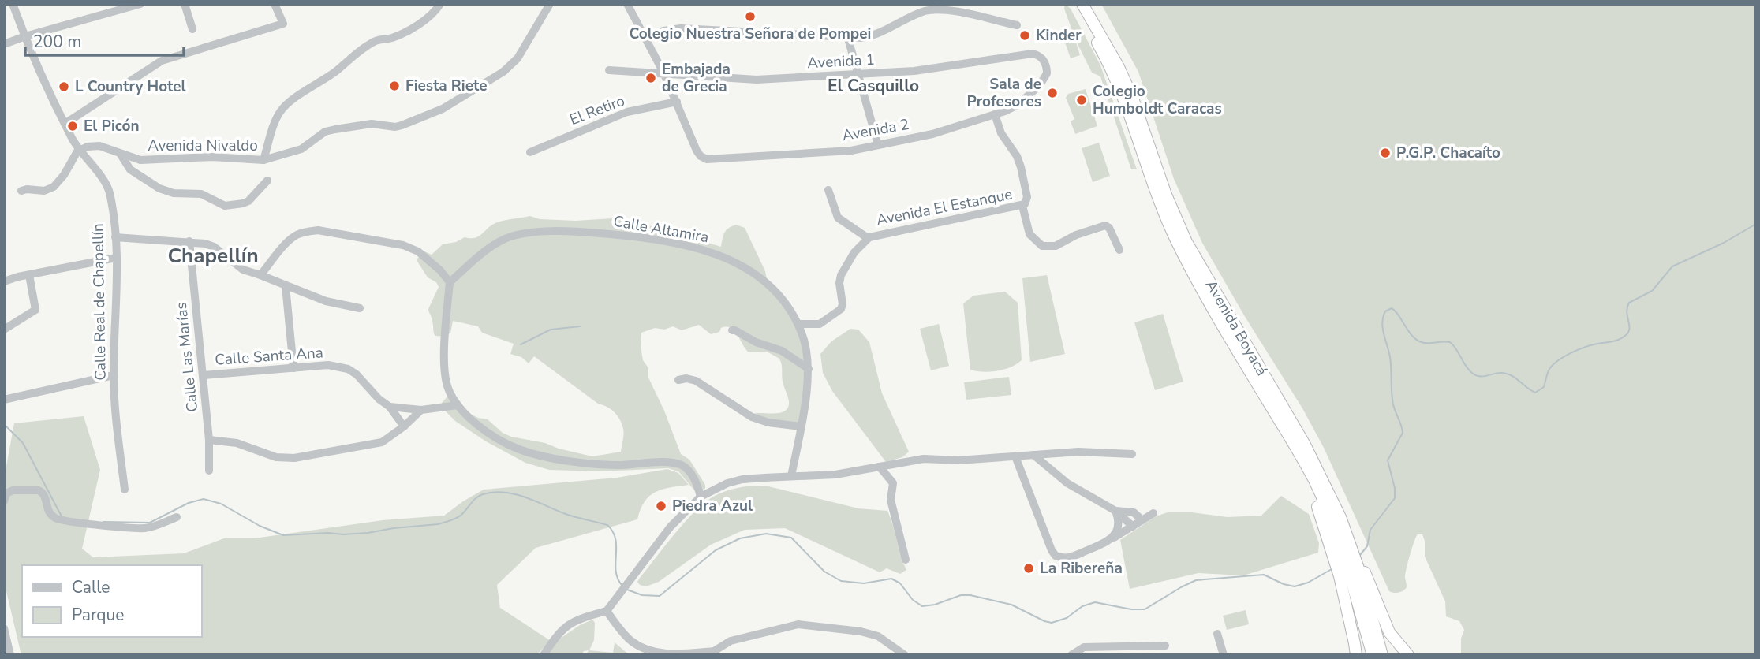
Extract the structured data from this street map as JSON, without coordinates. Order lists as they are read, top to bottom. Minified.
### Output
{"streets":{"highway":["Avenida Boyacá"],"street":["Avenida 1","El Retiro","Avenida 2","Avenida Nivaldo","Avenida El Estanque","Calle Altamira","Calle Real de Chapellín","Calle Santa Ana","Calle Las Marías"]},"crossings":[["Avenida 1","Avenida 2"],["El Retiro","Avenida 2"],["Avenida 2","Avenida El Estanque"],["Avenida Nivaldo","Calle Real de Chapellín"],["Avenida El Estanque","Calle Altamira"],["Calle Santa Ana","Calle Las Marías"]],"districts":["El Casquillo","Chapellín"],"places":["Colegio Nuestra Señora de Pompei","Kinder","Embajada de Grecia","Fiesta Riete","L Country Hotel","Sala de Profesores","Colegio Humboldt Caracas","El Picón","P.G.P. Chacaíto","Piedra Azul","La Ribereña"],"legend":["Calle","Parque"],"scale_bar":"200 m"}
